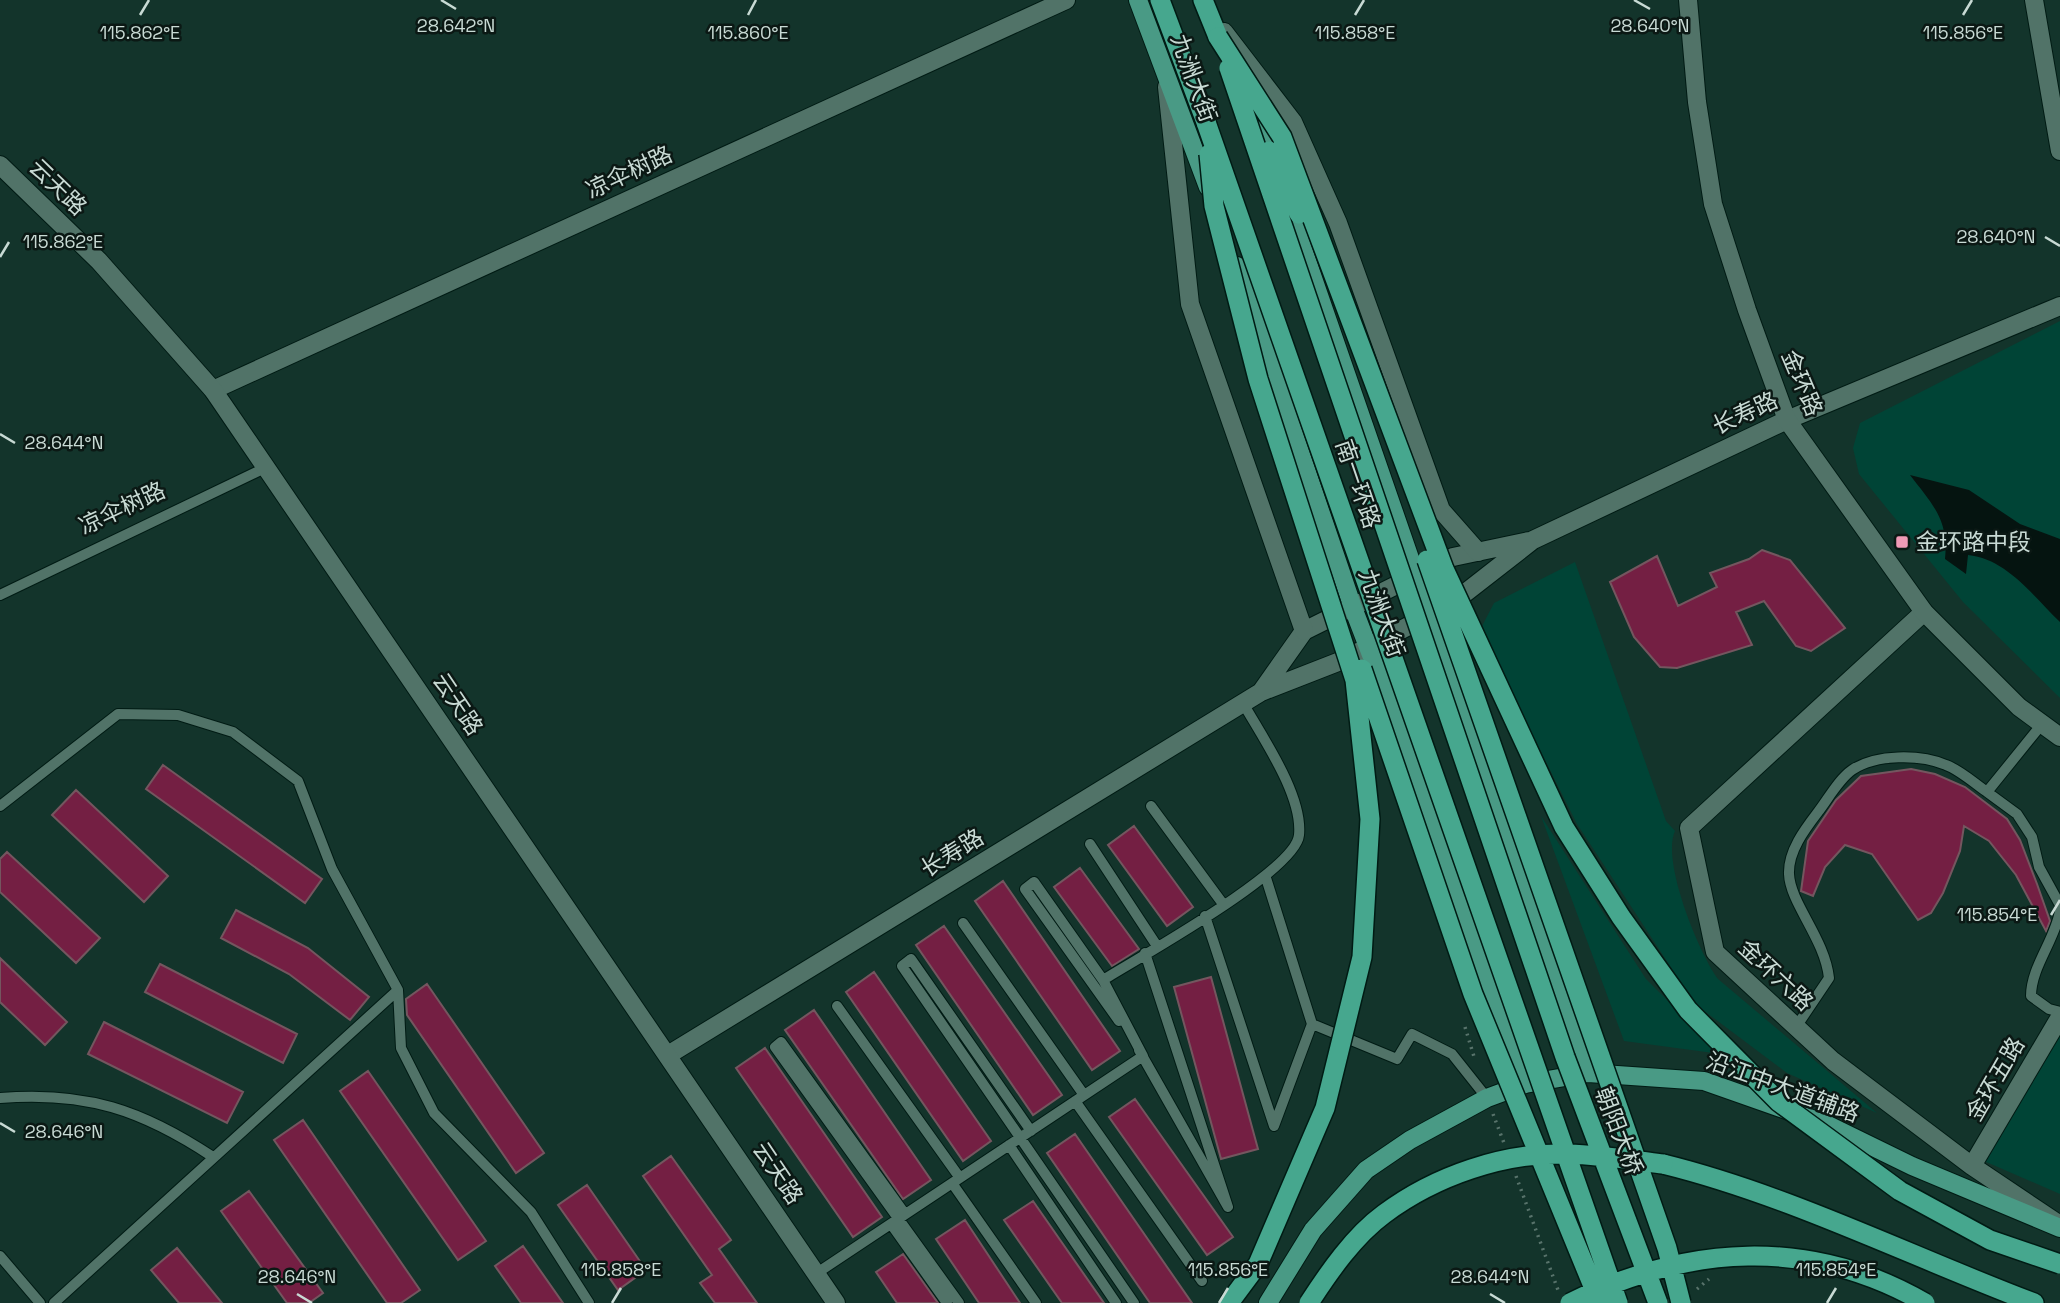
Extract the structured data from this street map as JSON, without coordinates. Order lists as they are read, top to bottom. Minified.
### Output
{"streets":{"highway":["南一环路","朝阳大桥"],"main road":["九洲大街","沿江中大道辅路"],"street":["凉伞树路","云天路","金环路","长寿路","金环六路","金环五路"]},"crossings":[["九洲大街","长寿路"],["九洲大街","南一环路"],["九洲大街","沿江中大道辅路"],["凉伞树路","云天路"],["云天路","长寿路"],["金环路","长寿路"],["金环路","金环六路"],["南一环路","朝阳大桥"],["金环六路","金环五路"],["金环六路","沿江中大道辅路"]],"places":{"transit":["金环路中段"]},"coordinates":["28.642°N","28.640°N","115.862°E","115.860°E","115.858°E","115.856°E","28.644°N","115.854°E","28.646°N"]}
